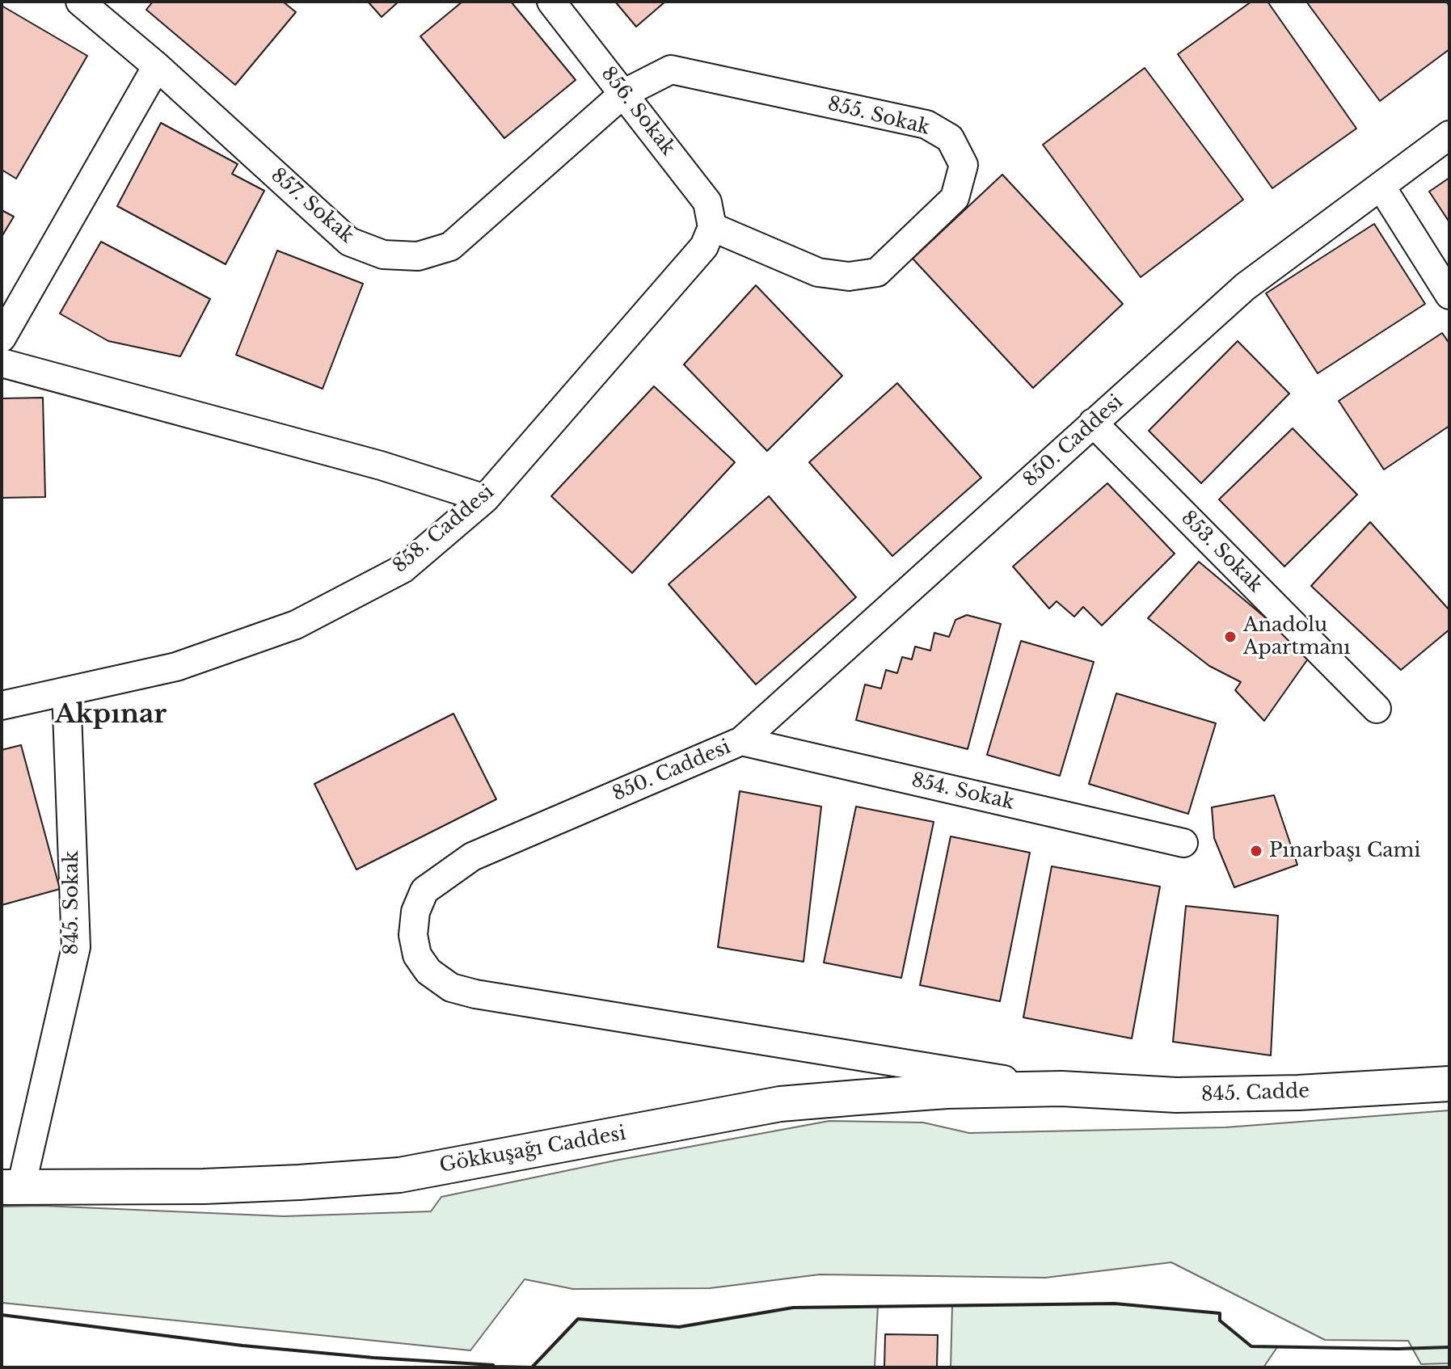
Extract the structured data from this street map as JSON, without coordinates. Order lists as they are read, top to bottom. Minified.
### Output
{"streets":{"street":["856. Sokak","855. Sokak","857. Sokak","850. Caddesi","858. Caddesi","853. Sokak","854. Sokak","845. Sokak","845. Cadde","Gökkuşağı Caddesi"]},"crossings":[["856. Sokak","855. Sokak"],["856. Sokak","857. Sokak"],["856. Sokak","858. Caddesi"],["855. Sokak","857. Sokak"],["855. Sokak","858. Caddesi"],["850. Caddesi","853. Sokak"],["850. Caddesi","854. Sokak"],["850. Caddesi","845. Cadde"],["850. Caddesi","Gökkuşağı Caddesi"],["858. Caddesi","845. Sokak"],["845. Sokak","Gökkuşağı Caddesi"],["845. Cadde","Gökkuşağı Caddesi"]],"districts":["Akpınar"],"places":["Anadolu Apartmanı","Pınarbaşı Cami"]}
